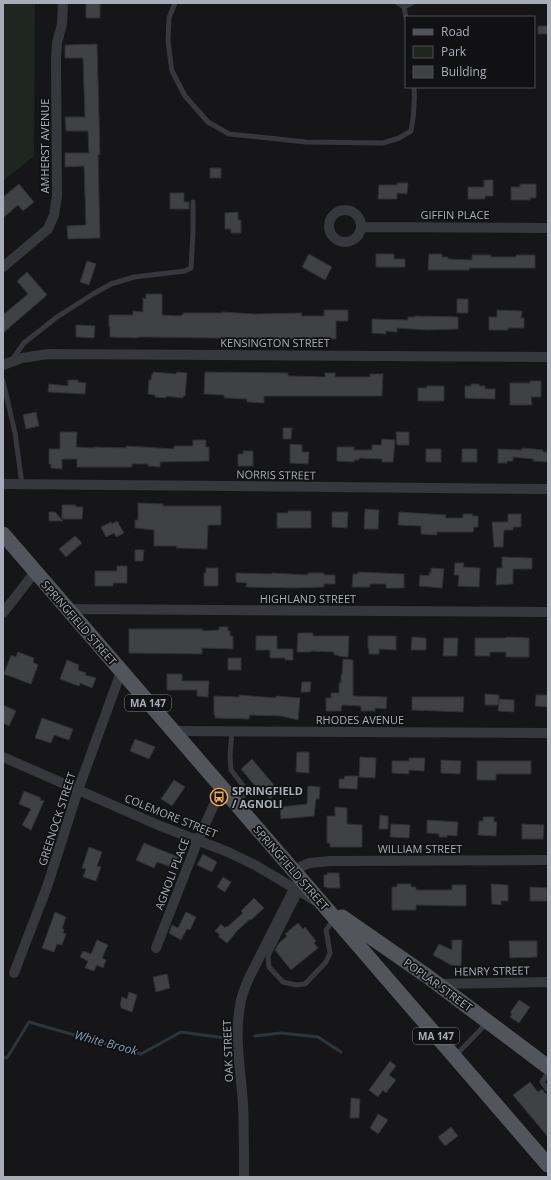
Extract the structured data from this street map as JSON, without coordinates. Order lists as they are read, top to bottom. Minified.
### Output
{"streets":{"main road":["SPRINGFIELD STREET","MA 147","POPLAR STREET"],"street":["AMHERST AVENUE","GIFFIN PLACE","KENSINGTON STREET","NORRIS STREET","HIGHLAND STREET","RHODES AVENUE","COLEMORE STREET","GREENOCK STREET","WILLIAM STREET","AGNOLI PLACE","HENRY STREET","OAK STREET"]},"crossings":[["HIGHLAND STREET","SPRINGFIELD STREET"],["SPRINGFIELD STREET","RHODES AVENUE"],["SPRINGFIELD STREET","COLEMORE STREET"],["SPRINGFIELD STREET","GREENOCK STREET"],["SPRINGFIELD STREET","WILLIAM STREET"],["SPRINGFIELD STREET","AGNOLI PLACE"],["SPRINGFIELD STREET","POPLAR STREET"],["COLEMORE STREET","GREENOCK STREET"],["COLEMORE STREET","AGNOLI PLACE"],["COLEMORE STREET","POPLAR STREET"],["COLEMORE STREET","OAK STREET"],["HENRY STREET","POPLAR STREET"]],"water":["White Brook"],"places":{"bus stop":["SPRINGFIELD / AGNOLI"]},"legend":["Road","Park","Building"]}
